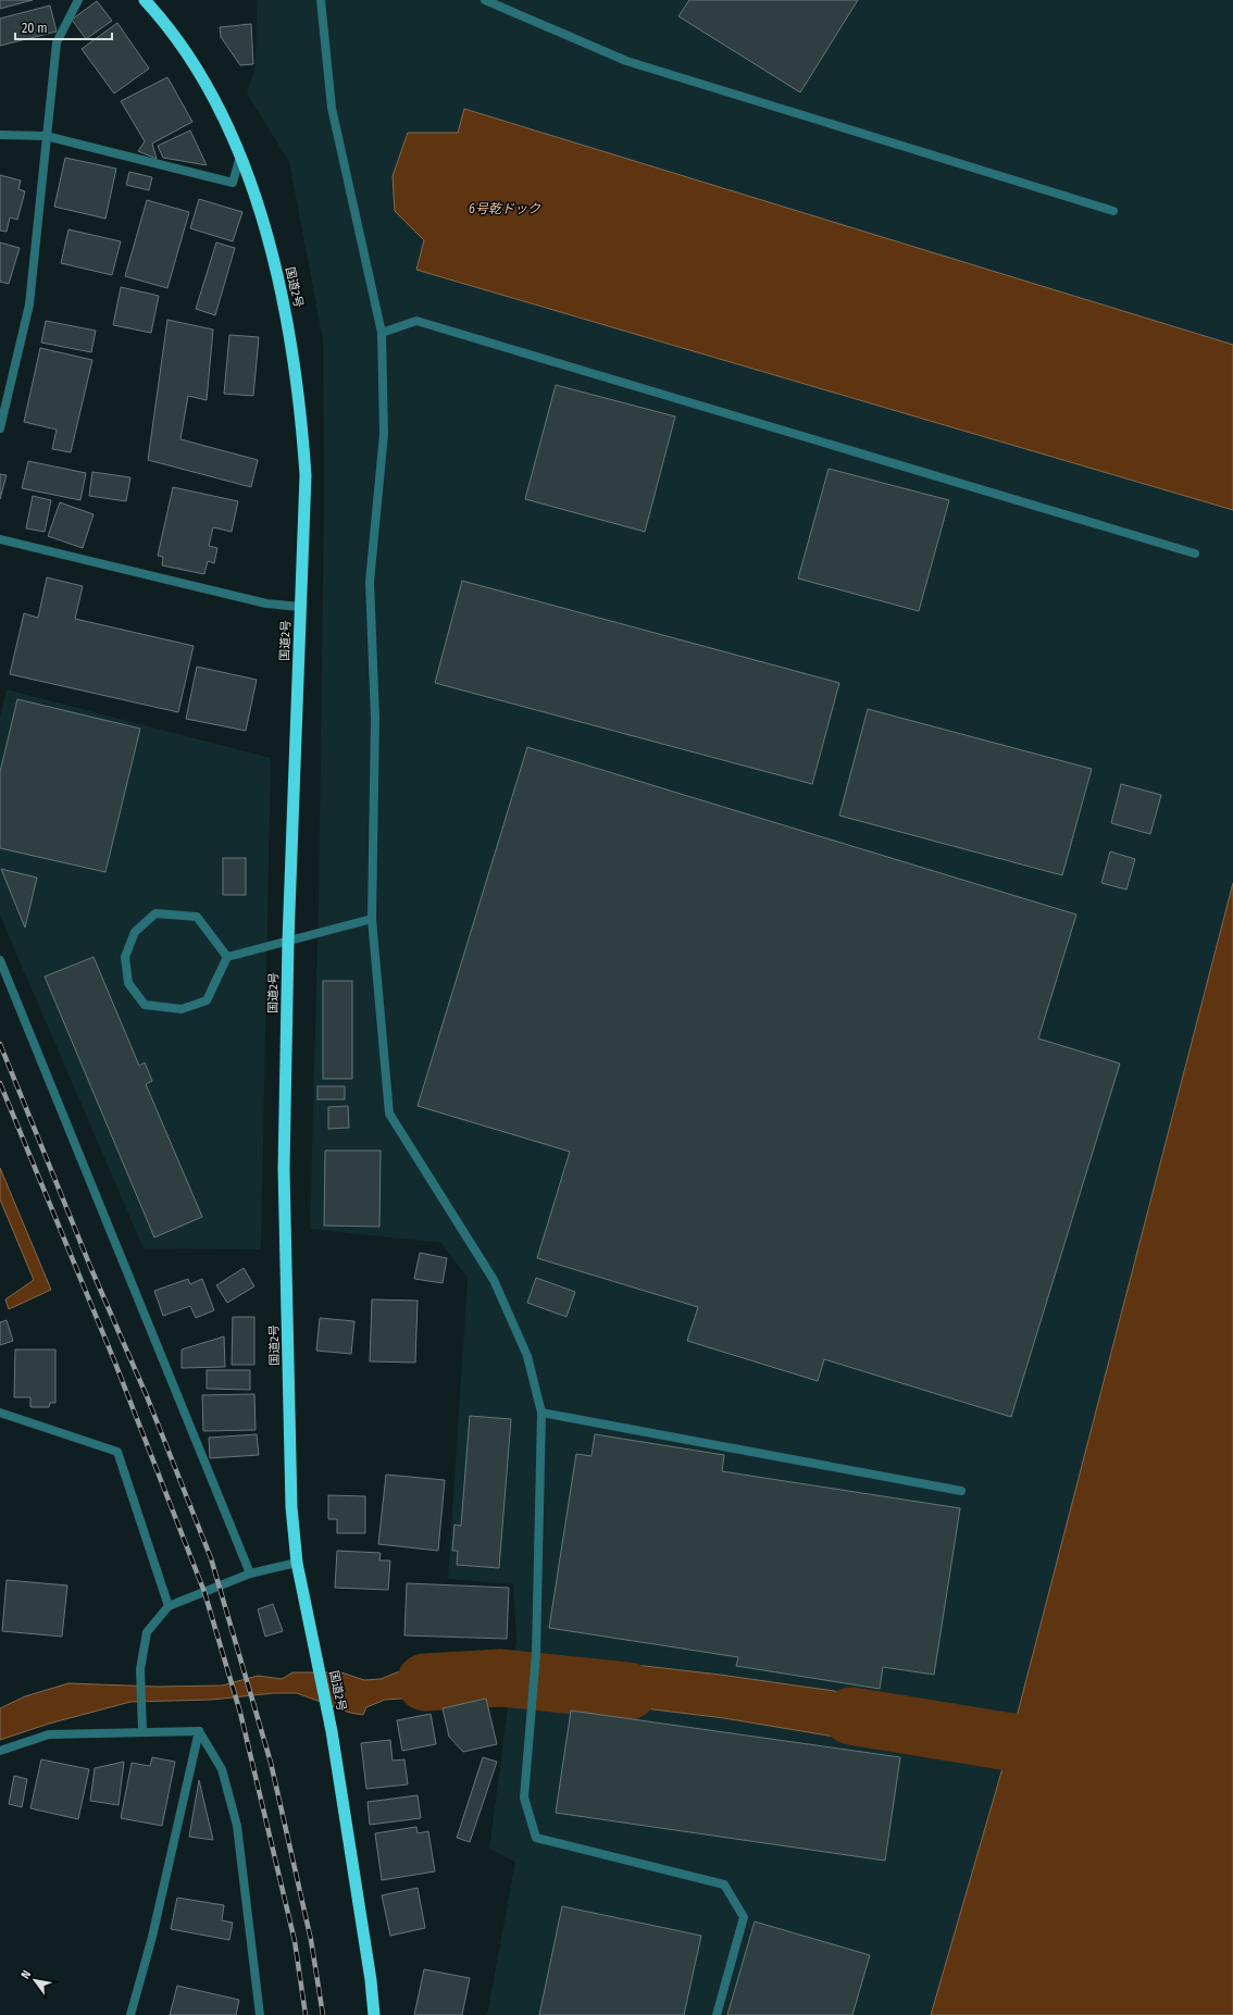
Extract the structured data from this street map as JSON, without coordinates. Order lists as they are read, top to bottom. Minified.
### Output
{"streets":{"highway":["国道2号"]},"water":["6号乾ドック"],"scale_bar":"20 m","north":"top left"}
